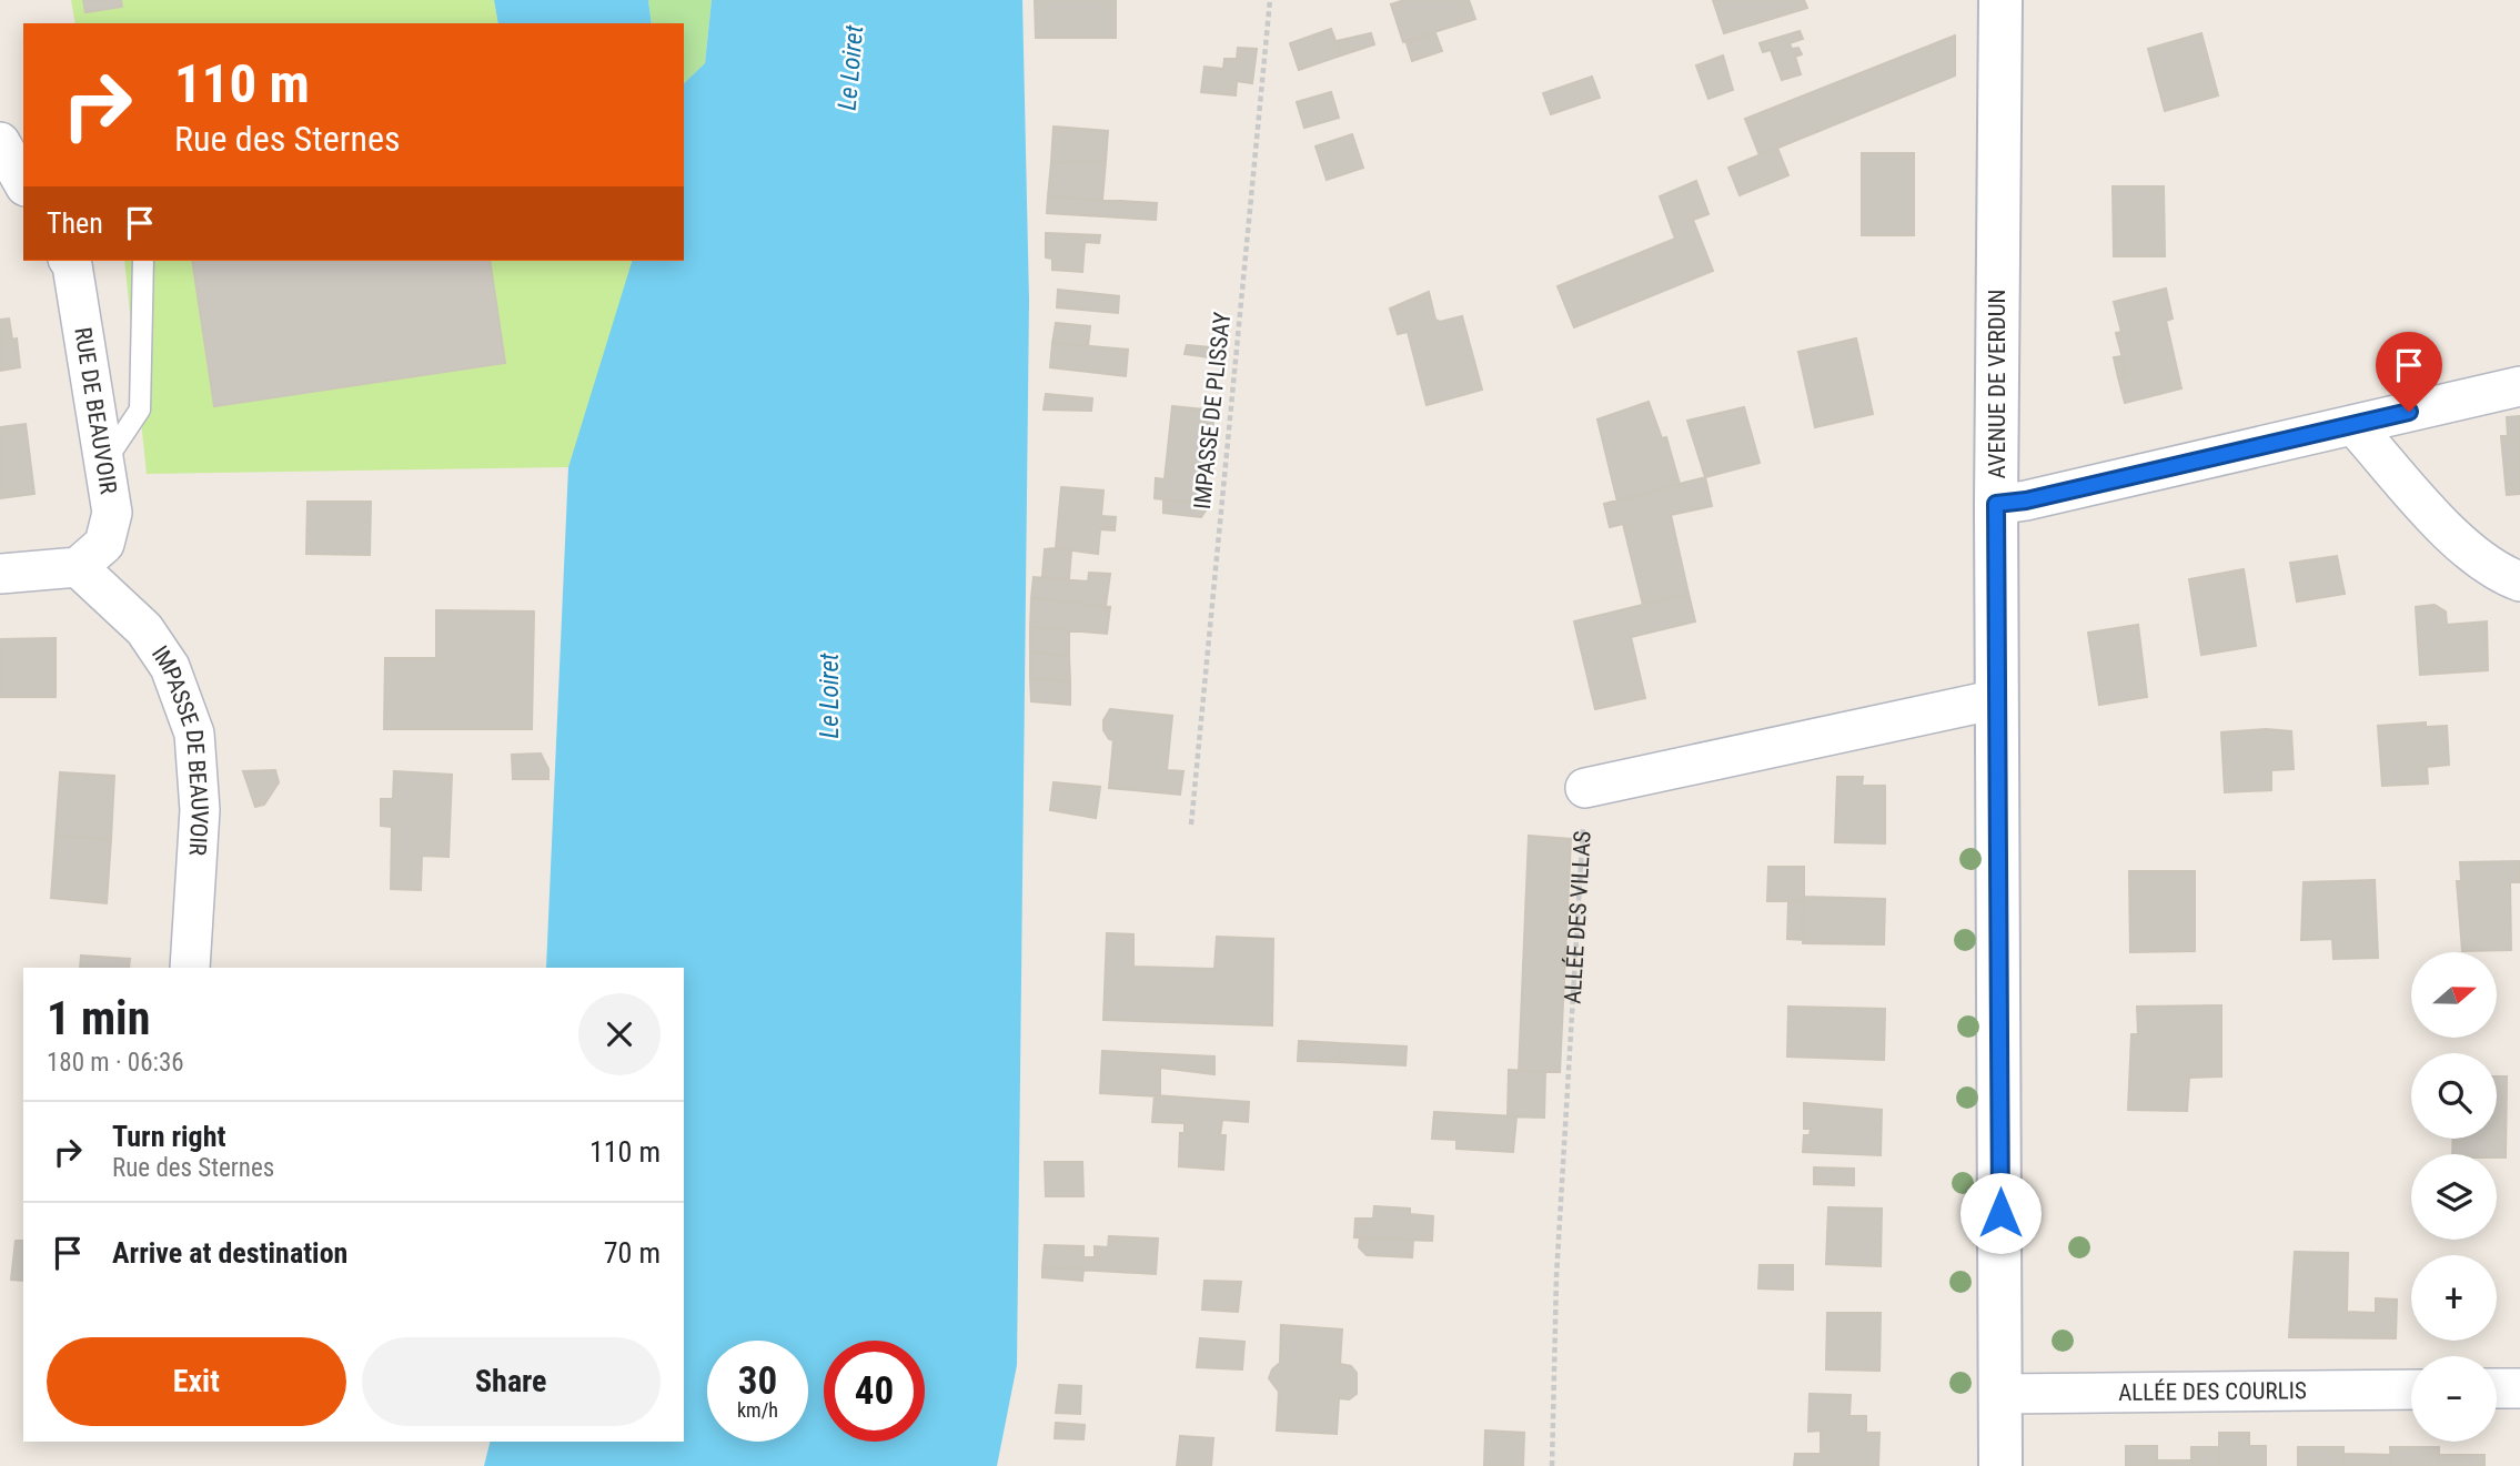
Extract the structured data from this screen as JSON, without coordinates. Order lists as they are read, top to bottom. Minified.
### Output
{"streets":{"street":["AVENUE DE VERDUN","RUE DE BEAUVOIR","IMPASSE DE BEAUVOIR","ALLÉE DES COURLIS"],"path":["IMPASSE DE PLISSAY","ALLÉE DES VILLAS"]},"crossings":[["AVENUE DE VERDUN","ALLÉE DES COURLIS"],["RUE DE BEAUVOIR","IMPASSE DE BEAUVOIR"]],"water":["Le Loiret"],"north":"right","page":{"turn":["110 m","Rue des Sternes"],"then":"Then","map_buttons":["+","−"],"heading":["1 min","180 m · 06:36"],"list":[{"name":"Turn right","note":"Rue des Sternes","value":"110 m"},{"name":"Arrive at destination","value":"70 m"}],"buttons":["Exit","Share"],"speed":"30 km/h","limit":"40"}}
